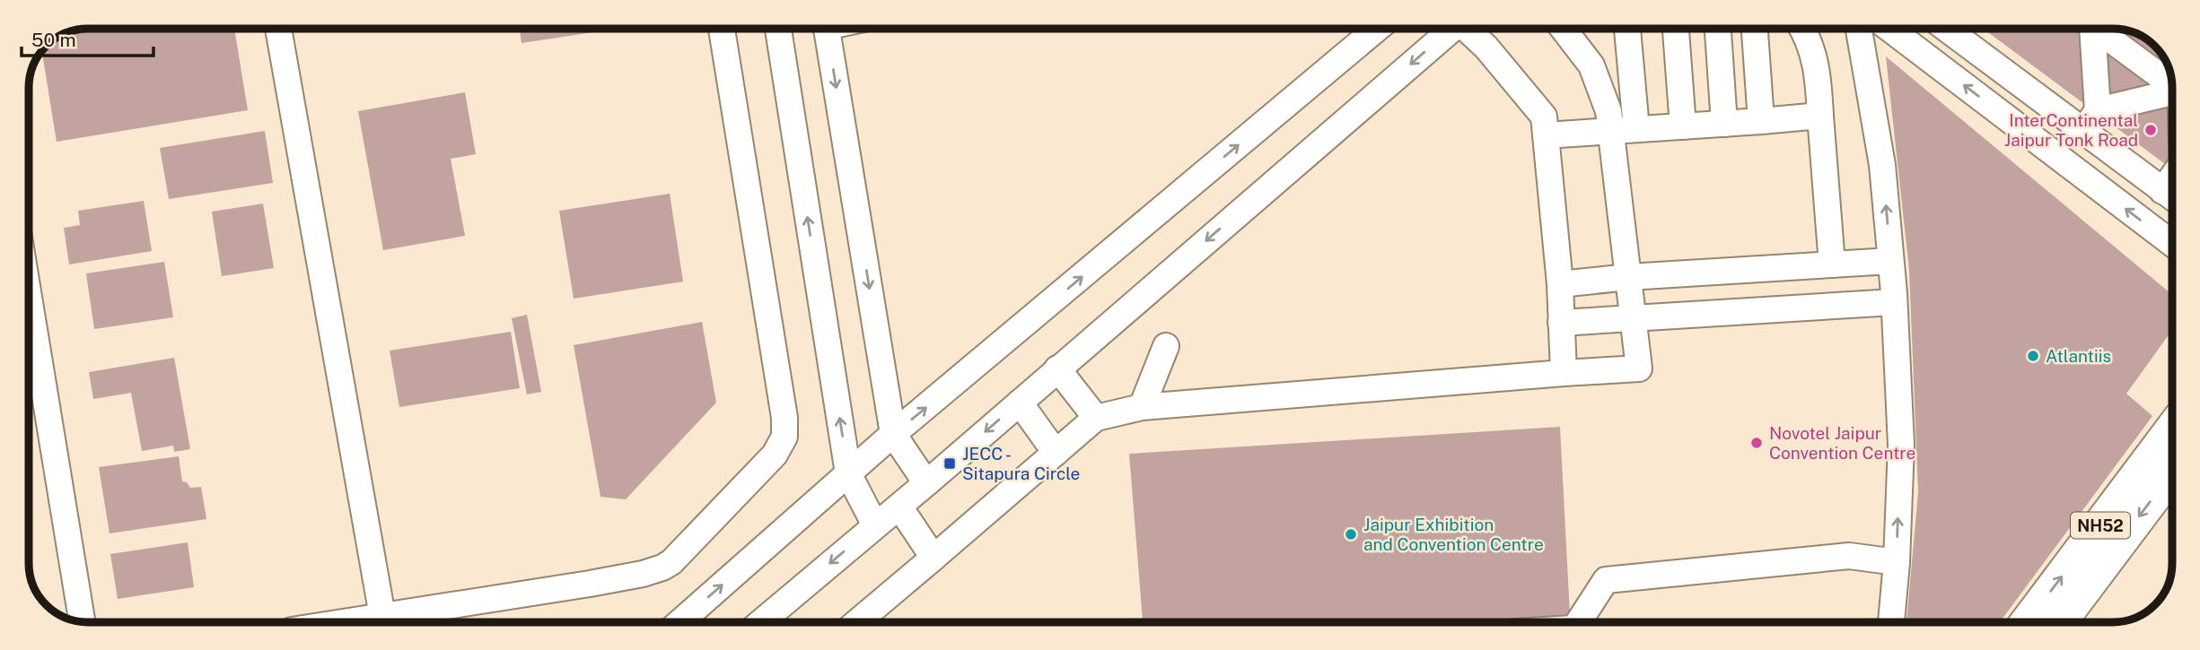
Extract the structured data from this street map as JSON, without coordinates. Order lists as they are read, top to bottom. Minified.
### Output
{"streets":{"highway":["NH52"]},"places":{"other":["InterContinental Jaipur Tonk Road","Atlantiis","Novotel Jaipur Convention Centre","Jaipur Exhibition and Convention Centre"],"transit":["JECC - Sitapura Circle"]},"scale_bar":"50 m"}
